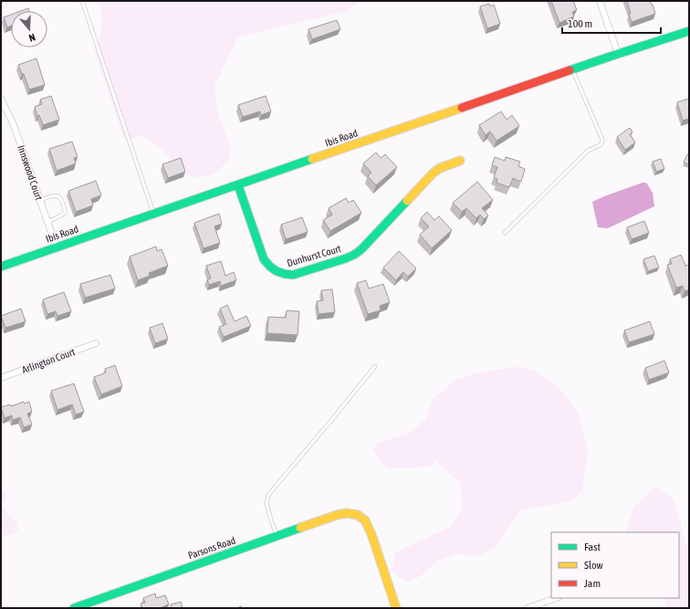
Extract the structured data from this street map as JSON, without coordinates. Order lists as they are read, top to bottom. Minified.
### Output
{"streets":{"street":["Ibis Road","Innswood Court","Dunhurst Court","Arlington Court","Parsons Road"]},"crossings":[["Ibis Road","Innswood Court"],["Ibis Road","Dunhurst Court"]],"legend":["Fast","Slow","Jam"],"scale_bar":"100 m","north":"bottom"}
